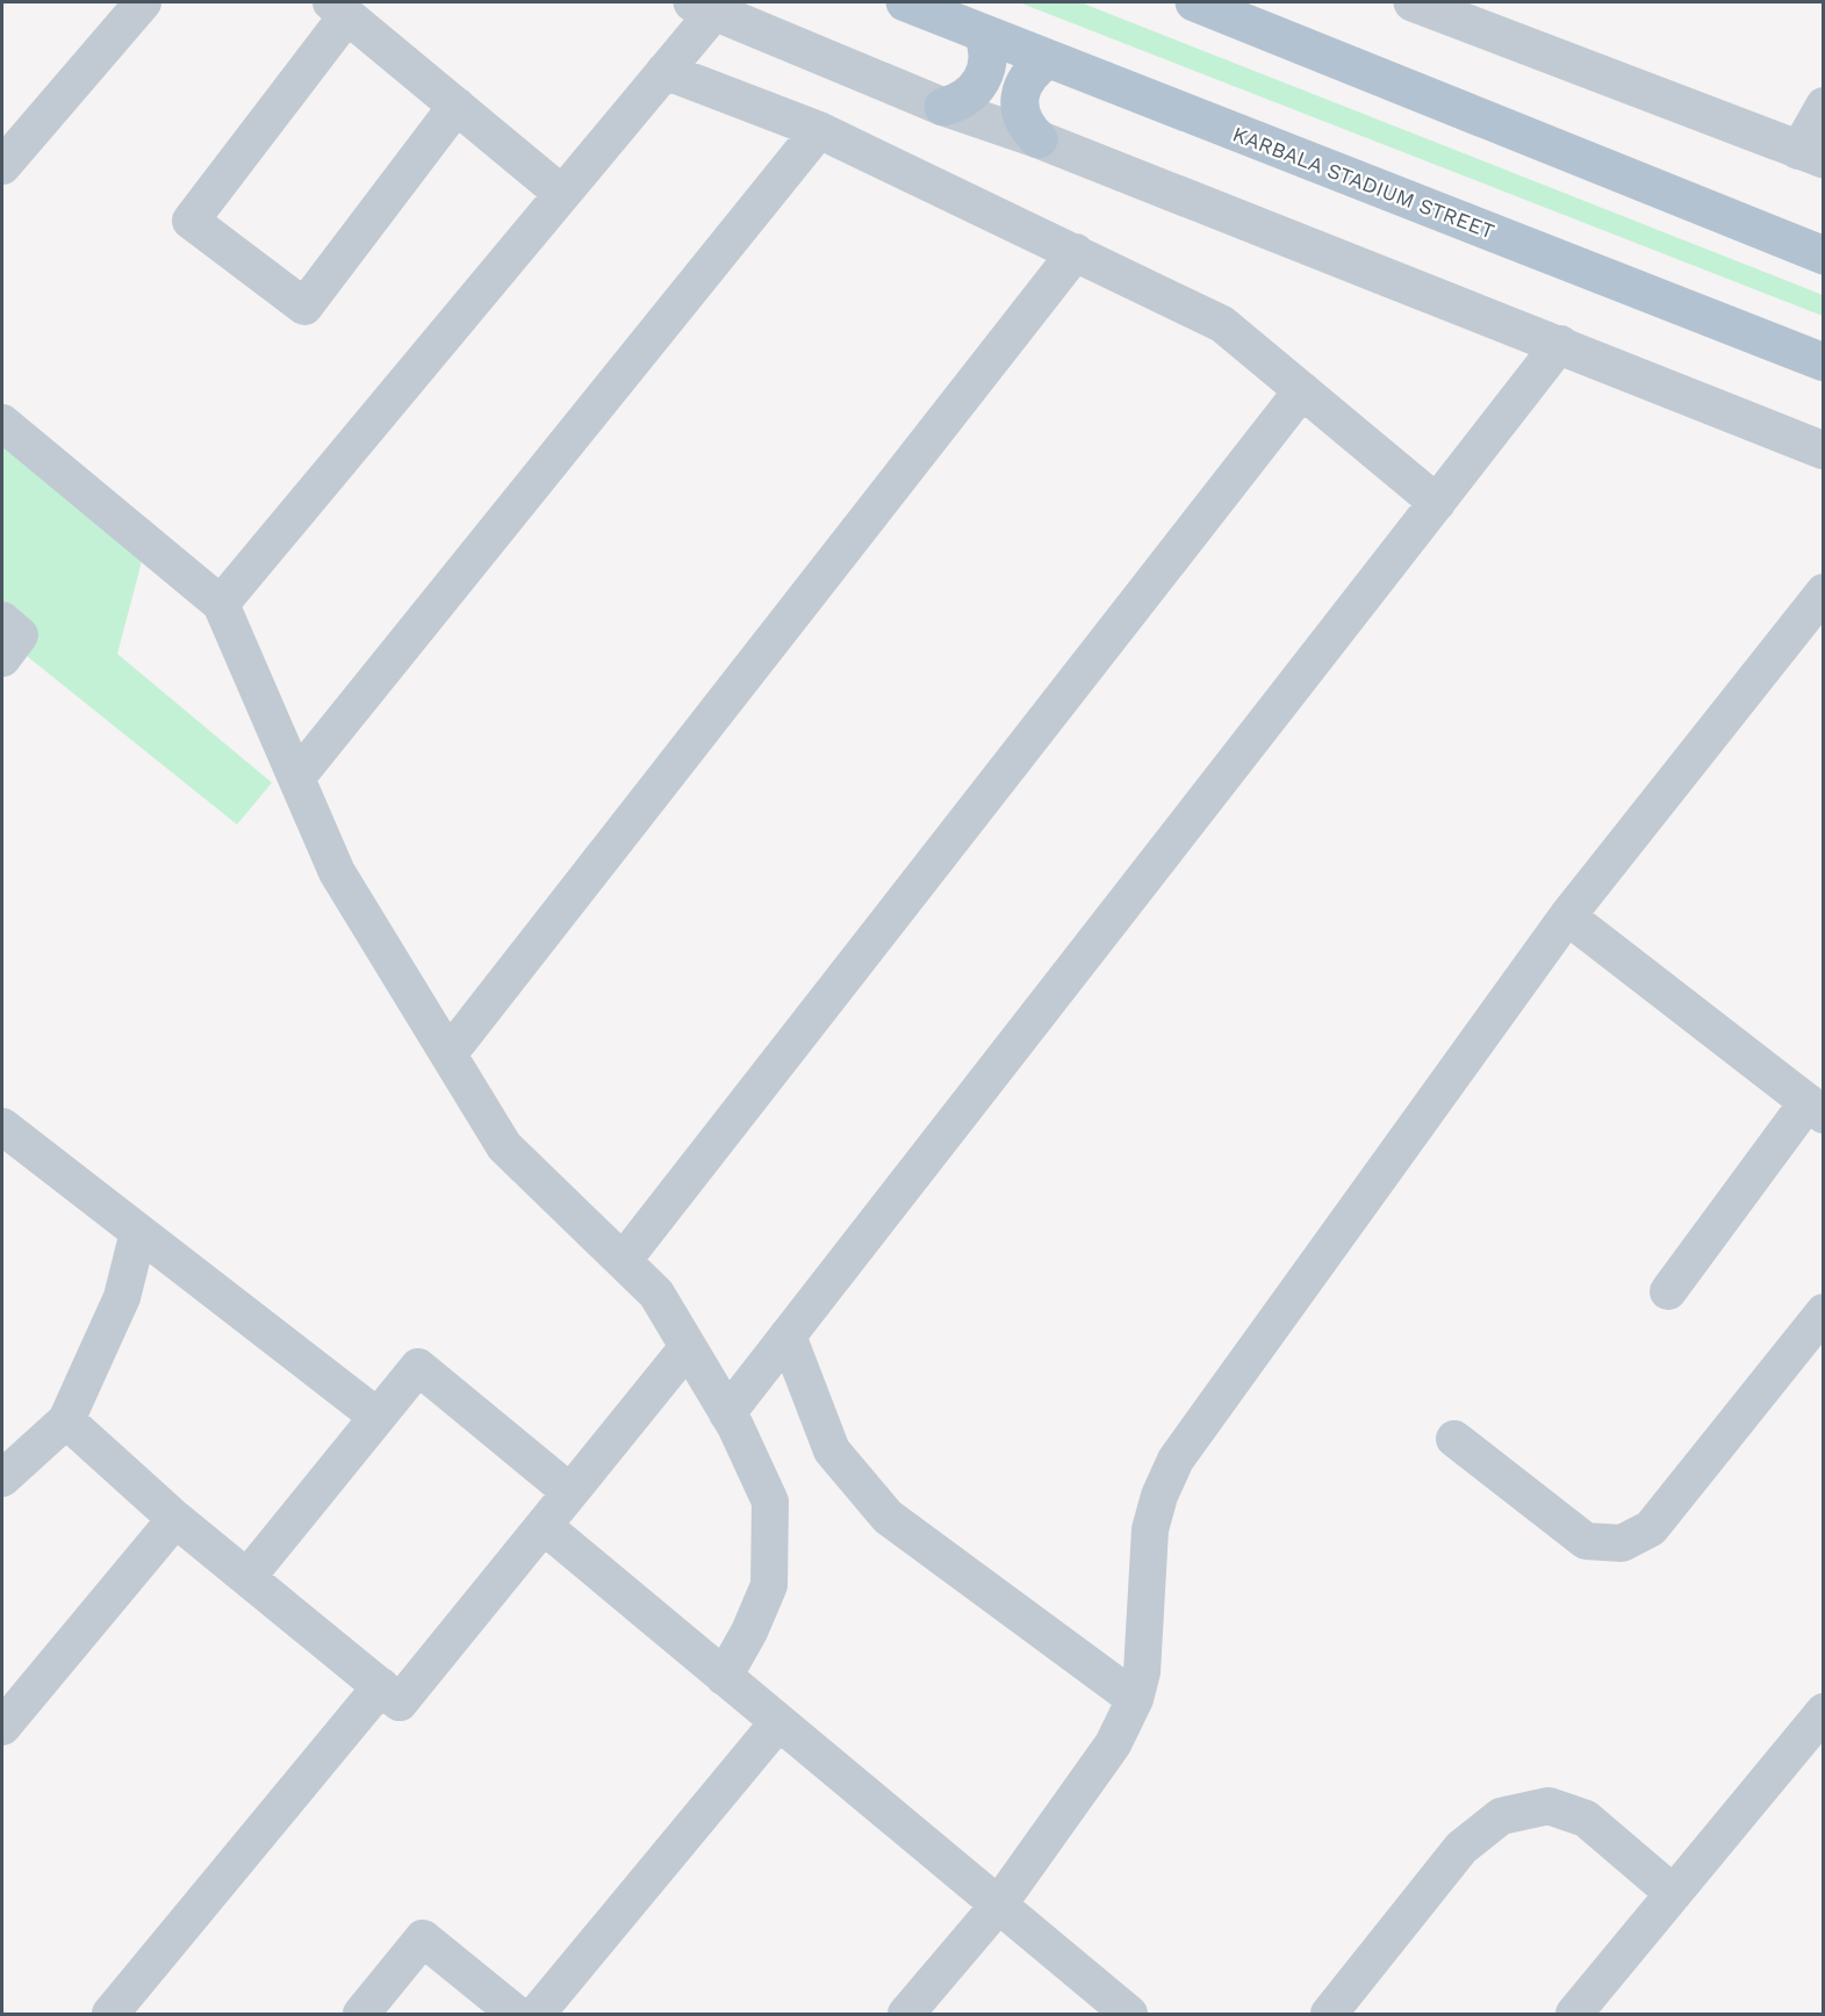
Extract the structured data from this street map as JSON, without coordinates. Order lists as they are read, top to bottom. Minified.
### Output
{"streets":{"main road":["KARBALA STADIUM STREET"]}}
